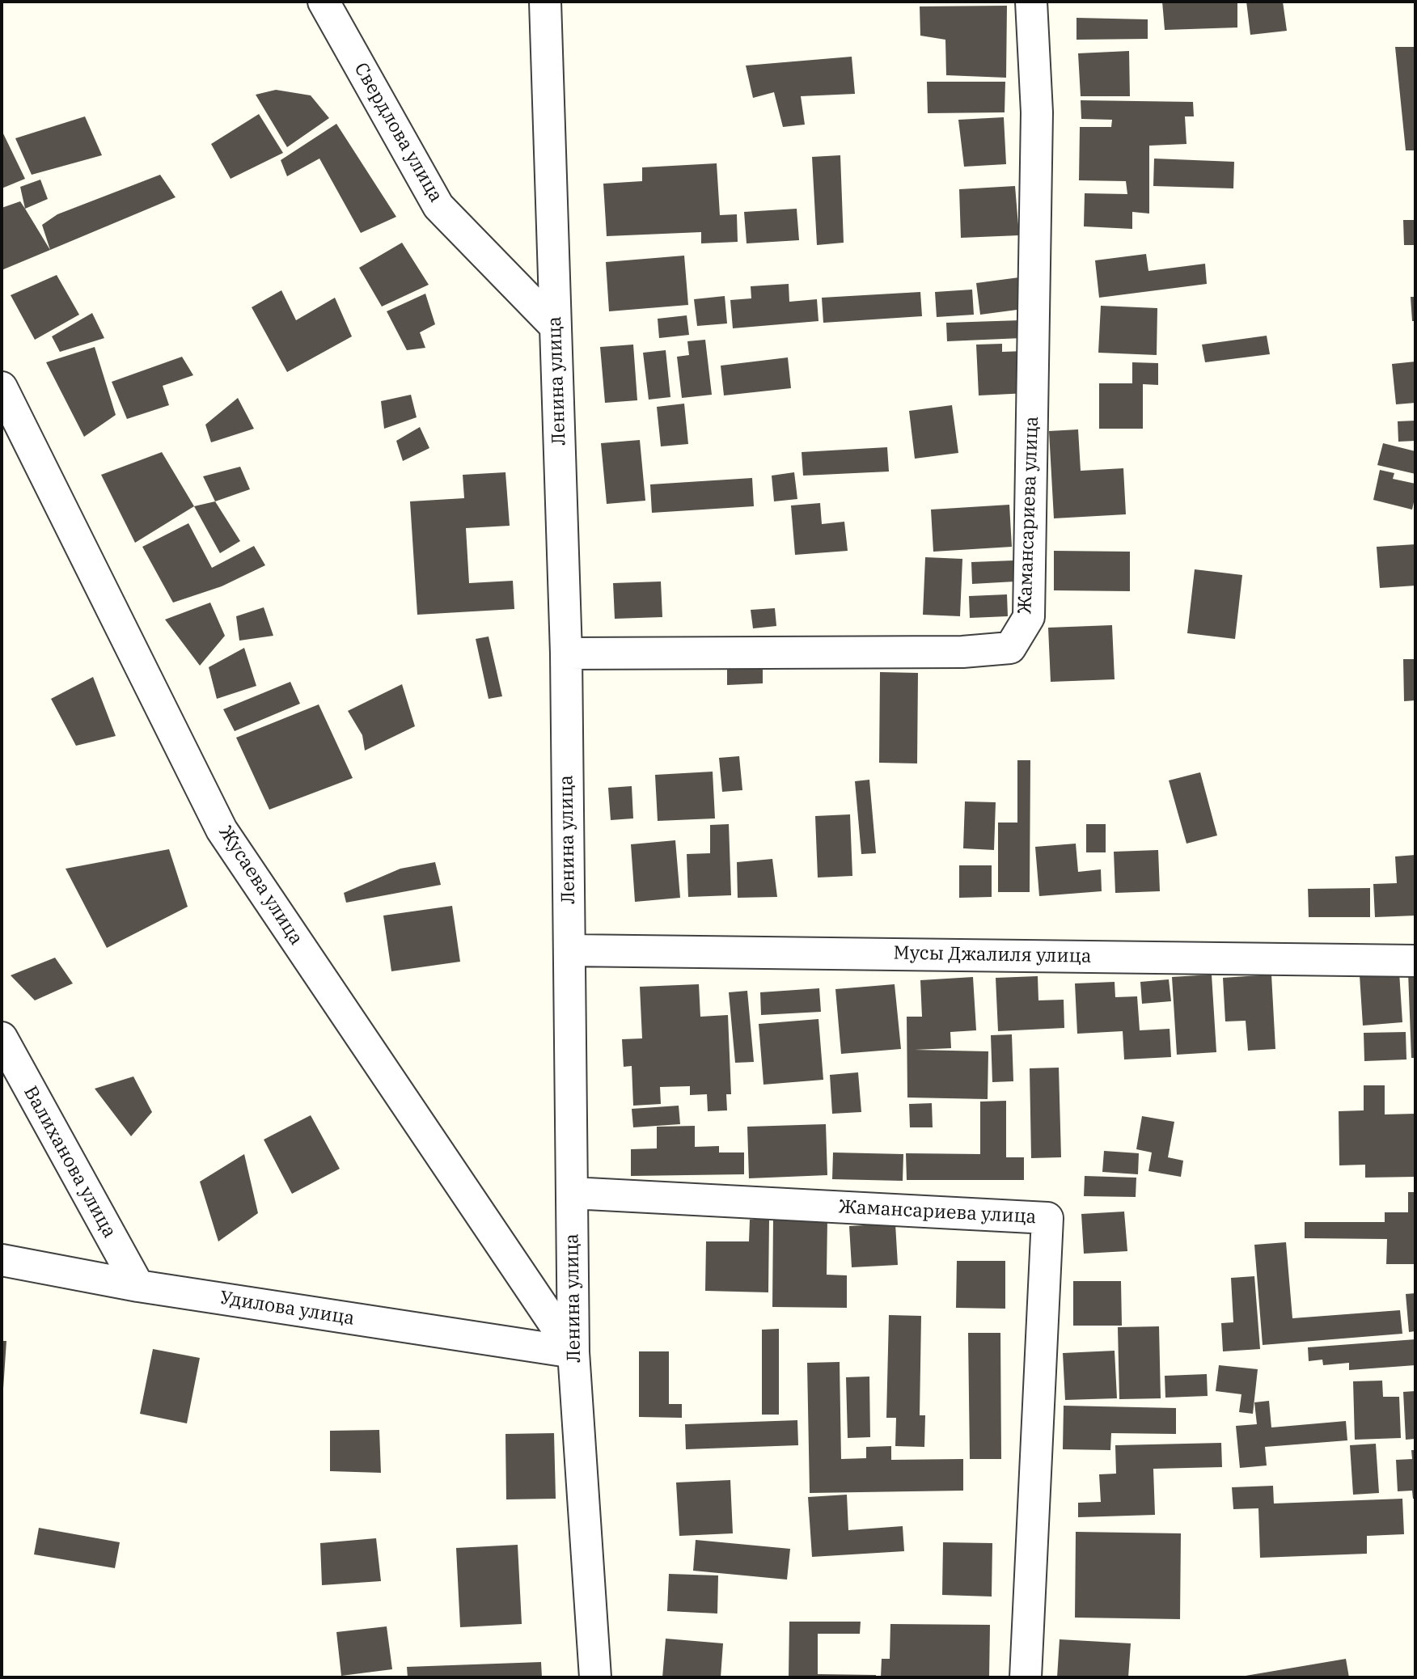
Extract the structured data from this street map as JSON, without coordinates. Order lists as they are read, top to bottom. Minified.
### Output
{"streets":{"street":["Свердлова улица","Ленина улица","Жамансариева улица","Жусаева улица","Мусы Джалиля улица","Валиханова улица","Удилова улица"]},"crossings":[["Свердлова улица","Ленина улица"],["Ленина улица","Жамансариева улица"],["Ленина улица","Жусаева улица"],["Ленина улица","Мусы Джалиля улица"],["Ленина улица","Удилова улица"],["Жусаева улица","Удилова улица"],["Валиханова улица","Удилова улица"]]}
